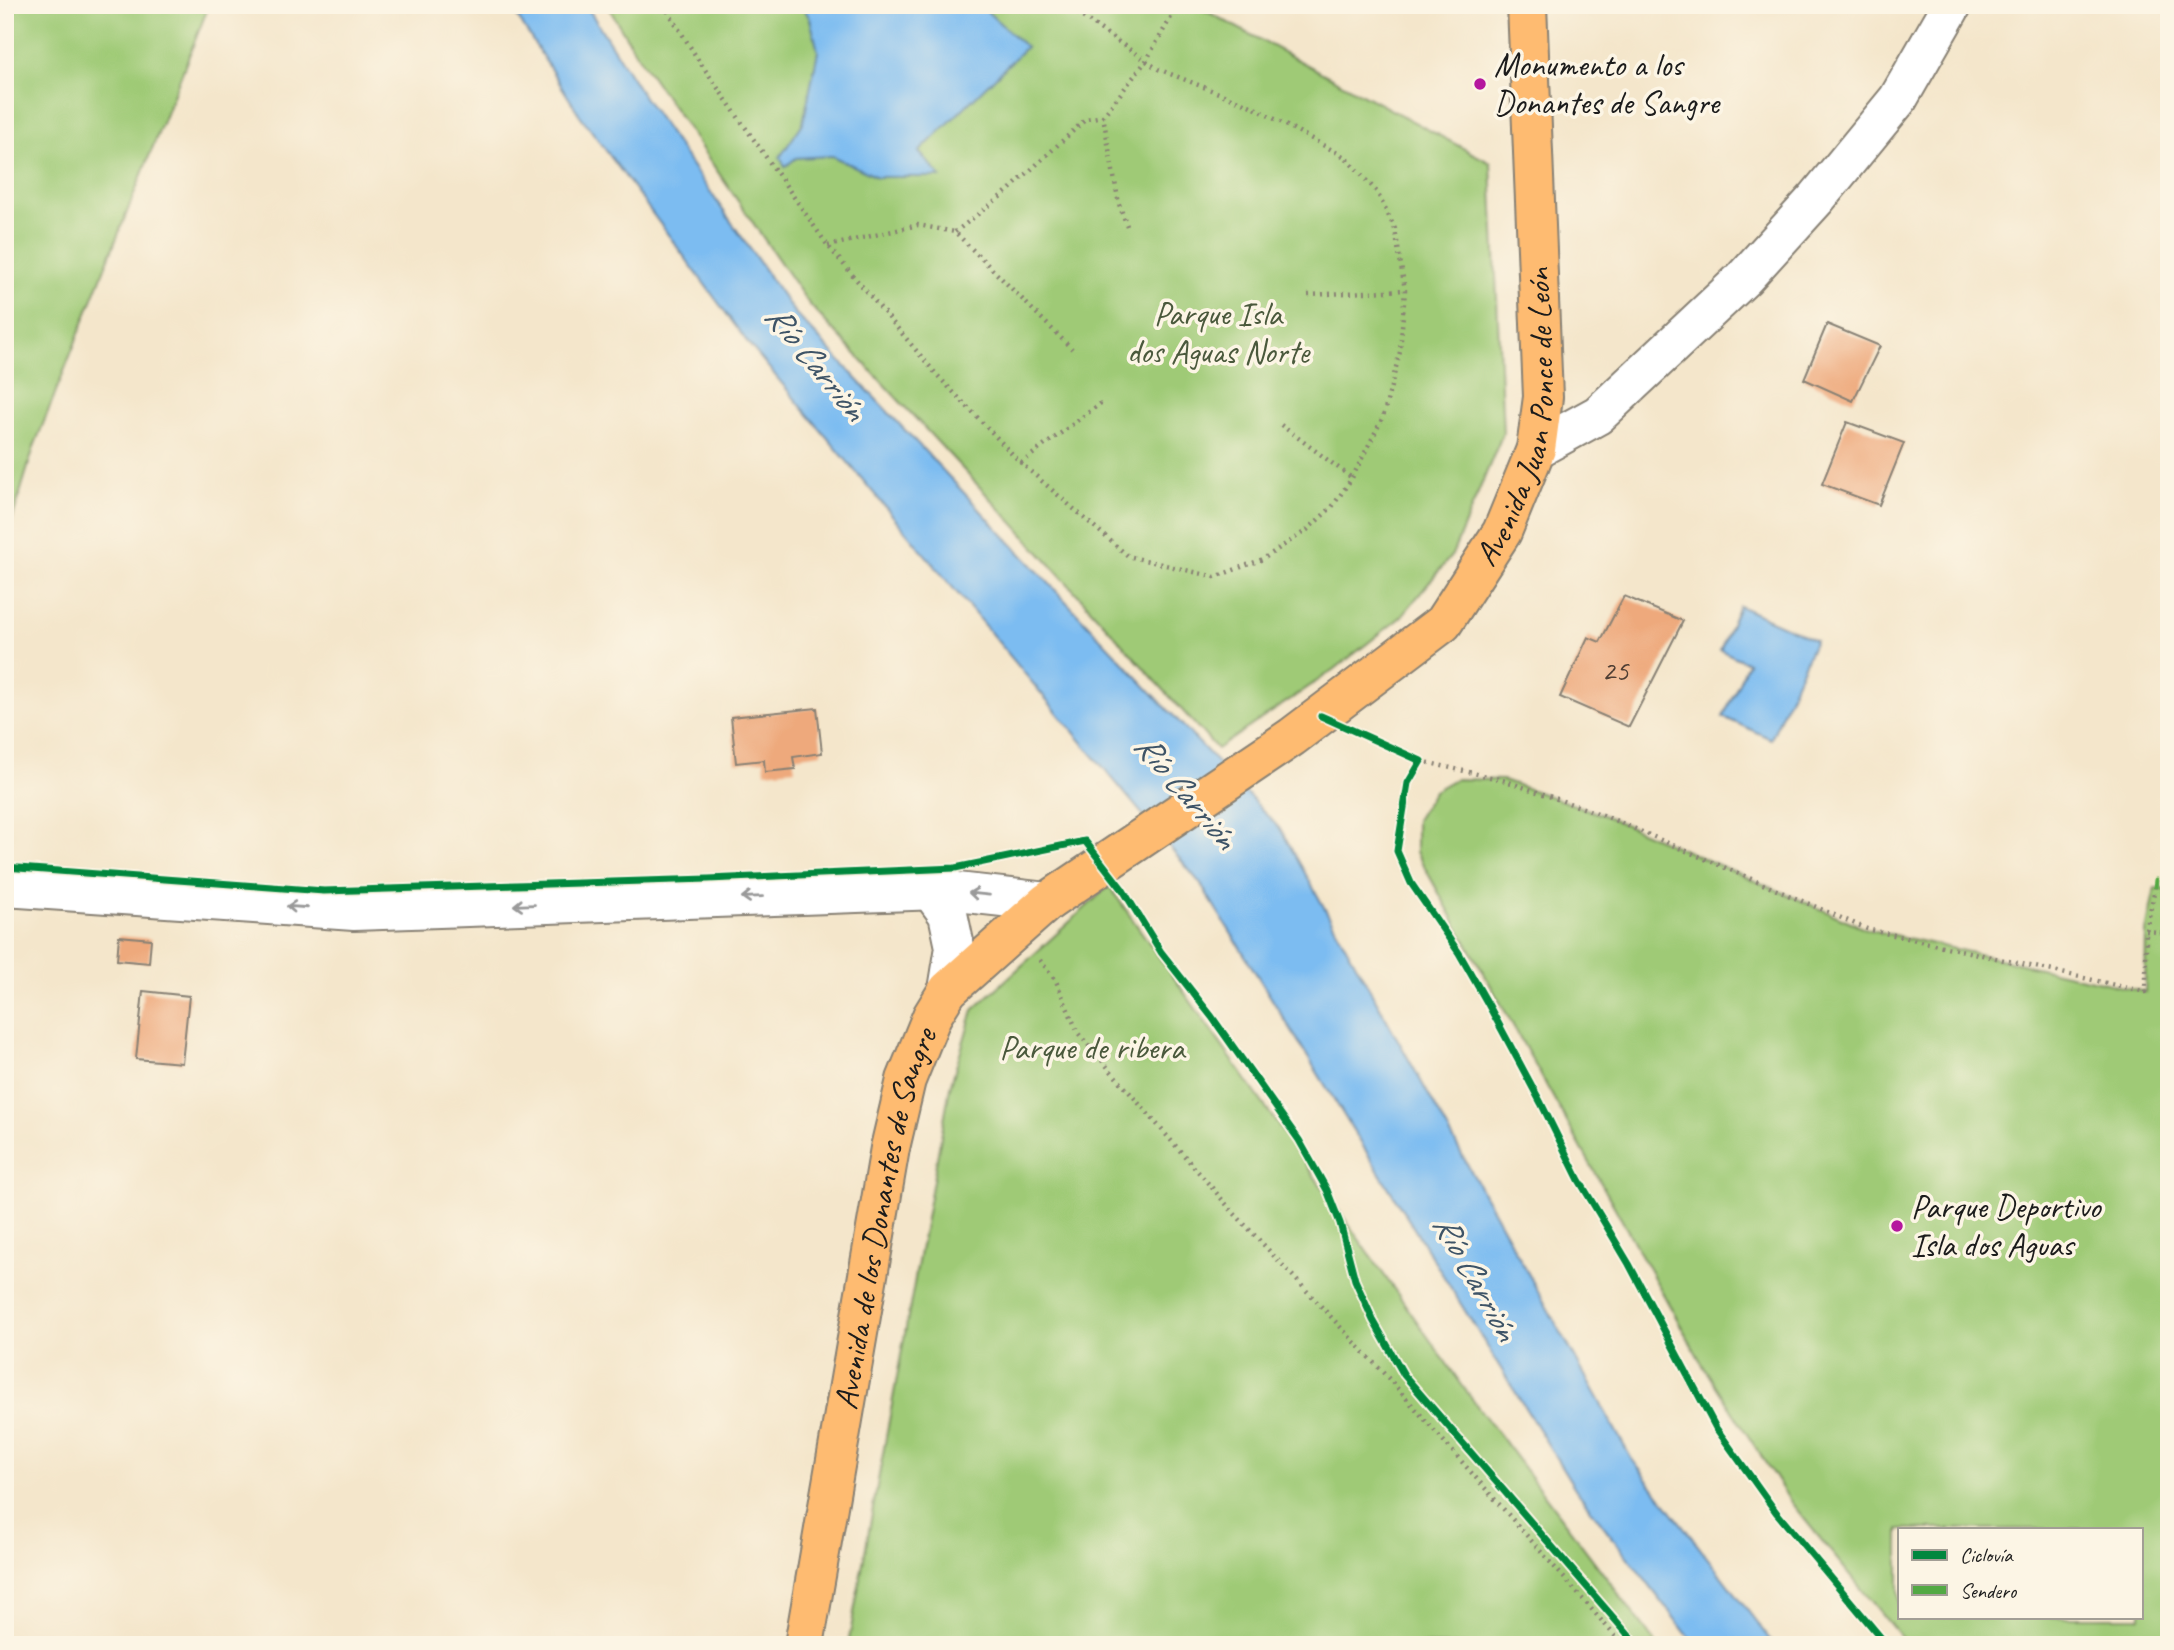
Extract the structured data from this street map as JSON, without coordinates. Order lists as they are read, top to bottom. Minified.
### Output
{"streets":{"main road":["Avenida Juan Ponce de León","Avenida de los Donantes de Sangre"]},"crossings":[["Avenida Juan Ponce de León","Avenida de los Donantes de Sangre"]],"water":["Río Carrión"],"parks":["Parque Isla dos Aguas Norte","Parque de ribera"],"places":["Monumento a los Donantes de Sangre","Parque Deportivo Isla dos Aguas"],"house_numbers":["25"],"legend":["Ciclovía","Sendero"]}
